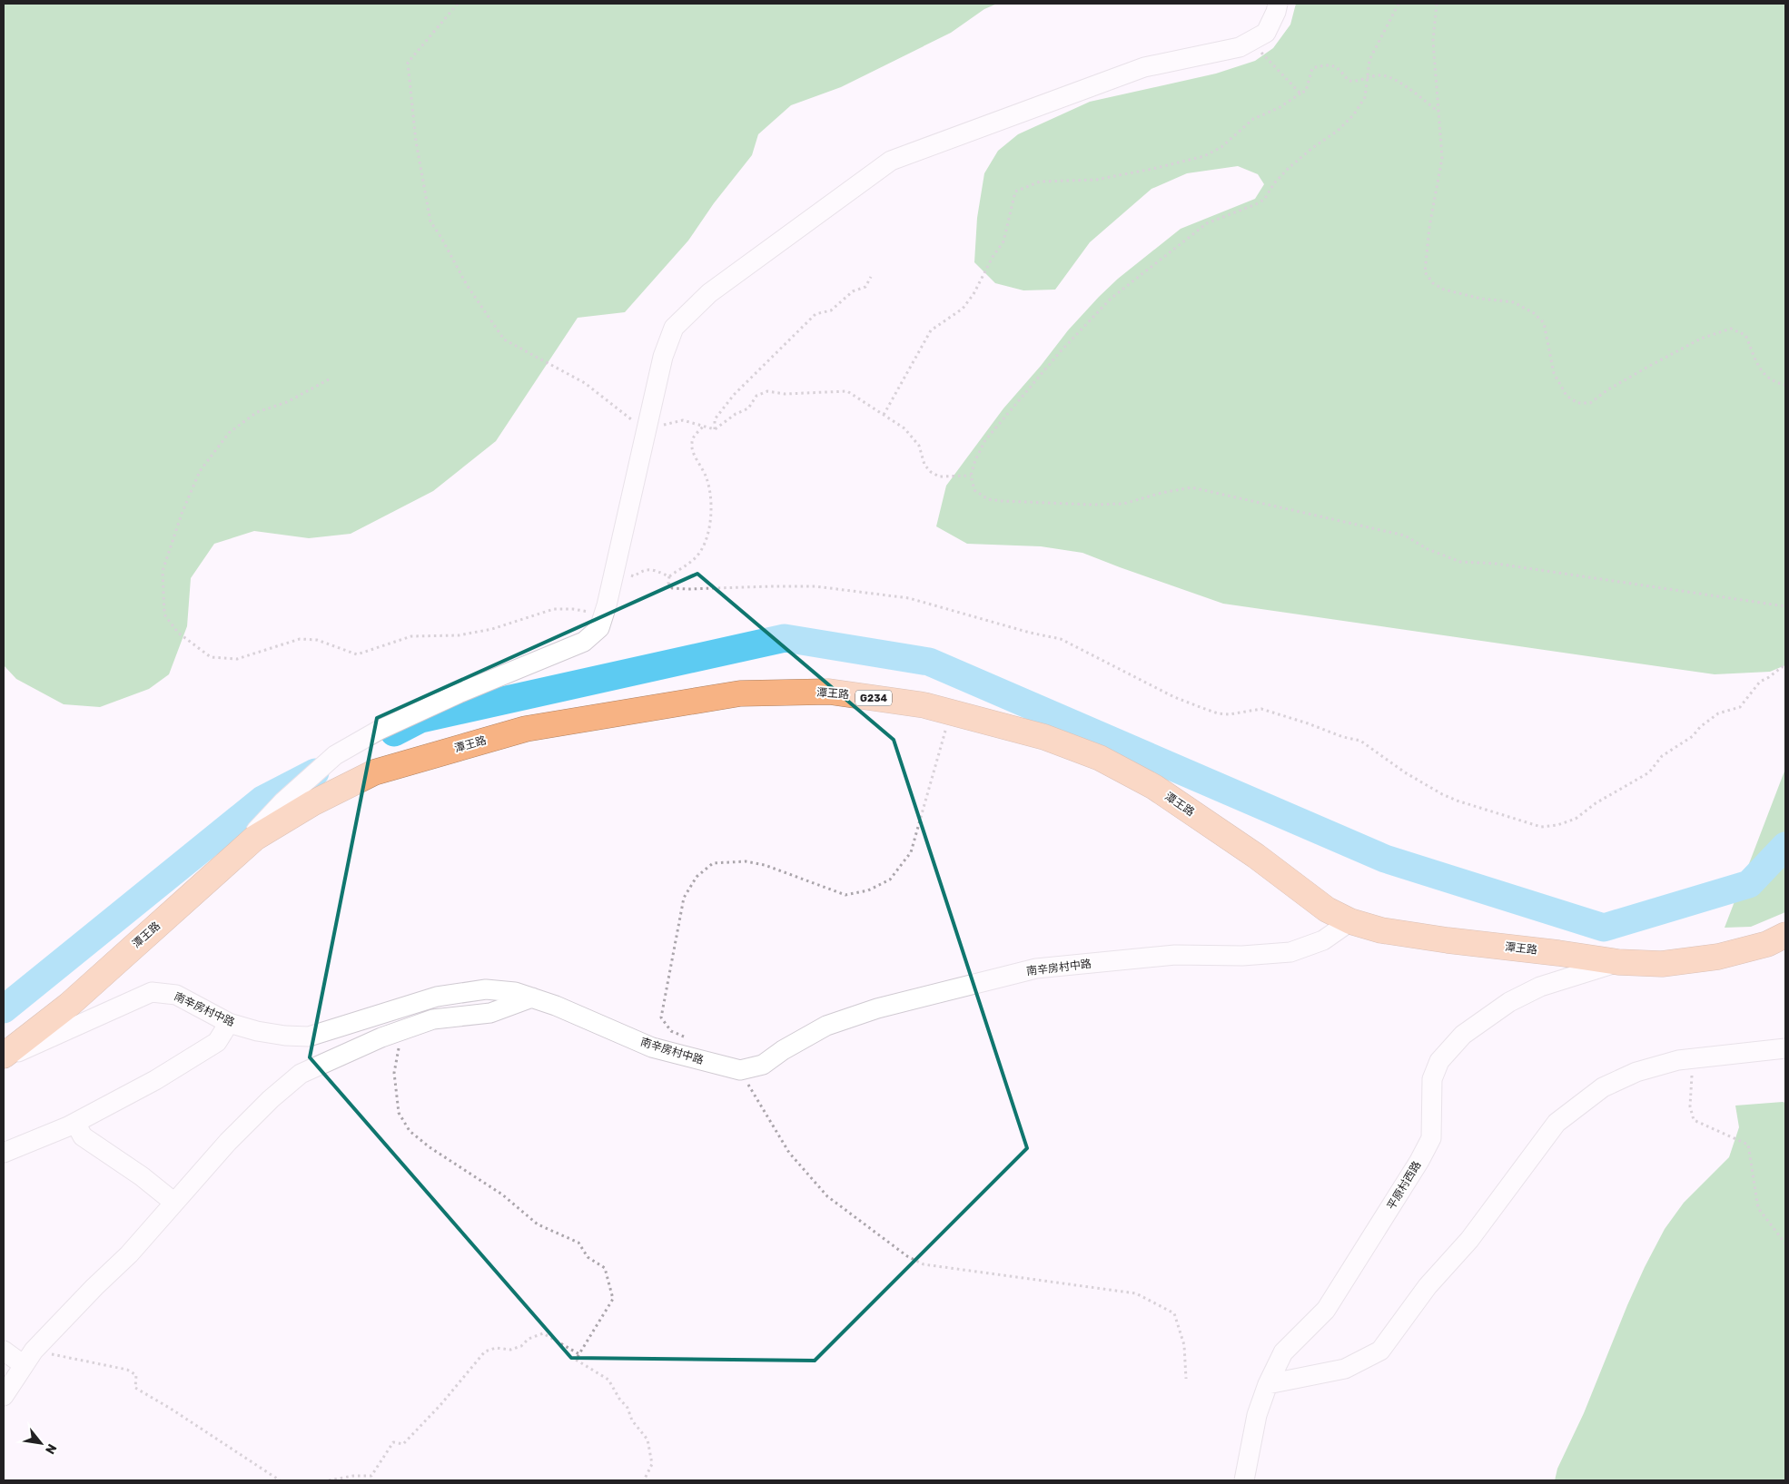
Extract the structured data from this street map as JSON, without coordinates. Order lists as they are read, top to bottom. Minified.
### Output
{"streets":{"highway":["潭王路","G234"],"street":["南辛房村中路","平原村西路"]},"crossings":[["潭王路","南辛房村中路"],["潭王路","平原村西路"]],"north":"bottom right"}
